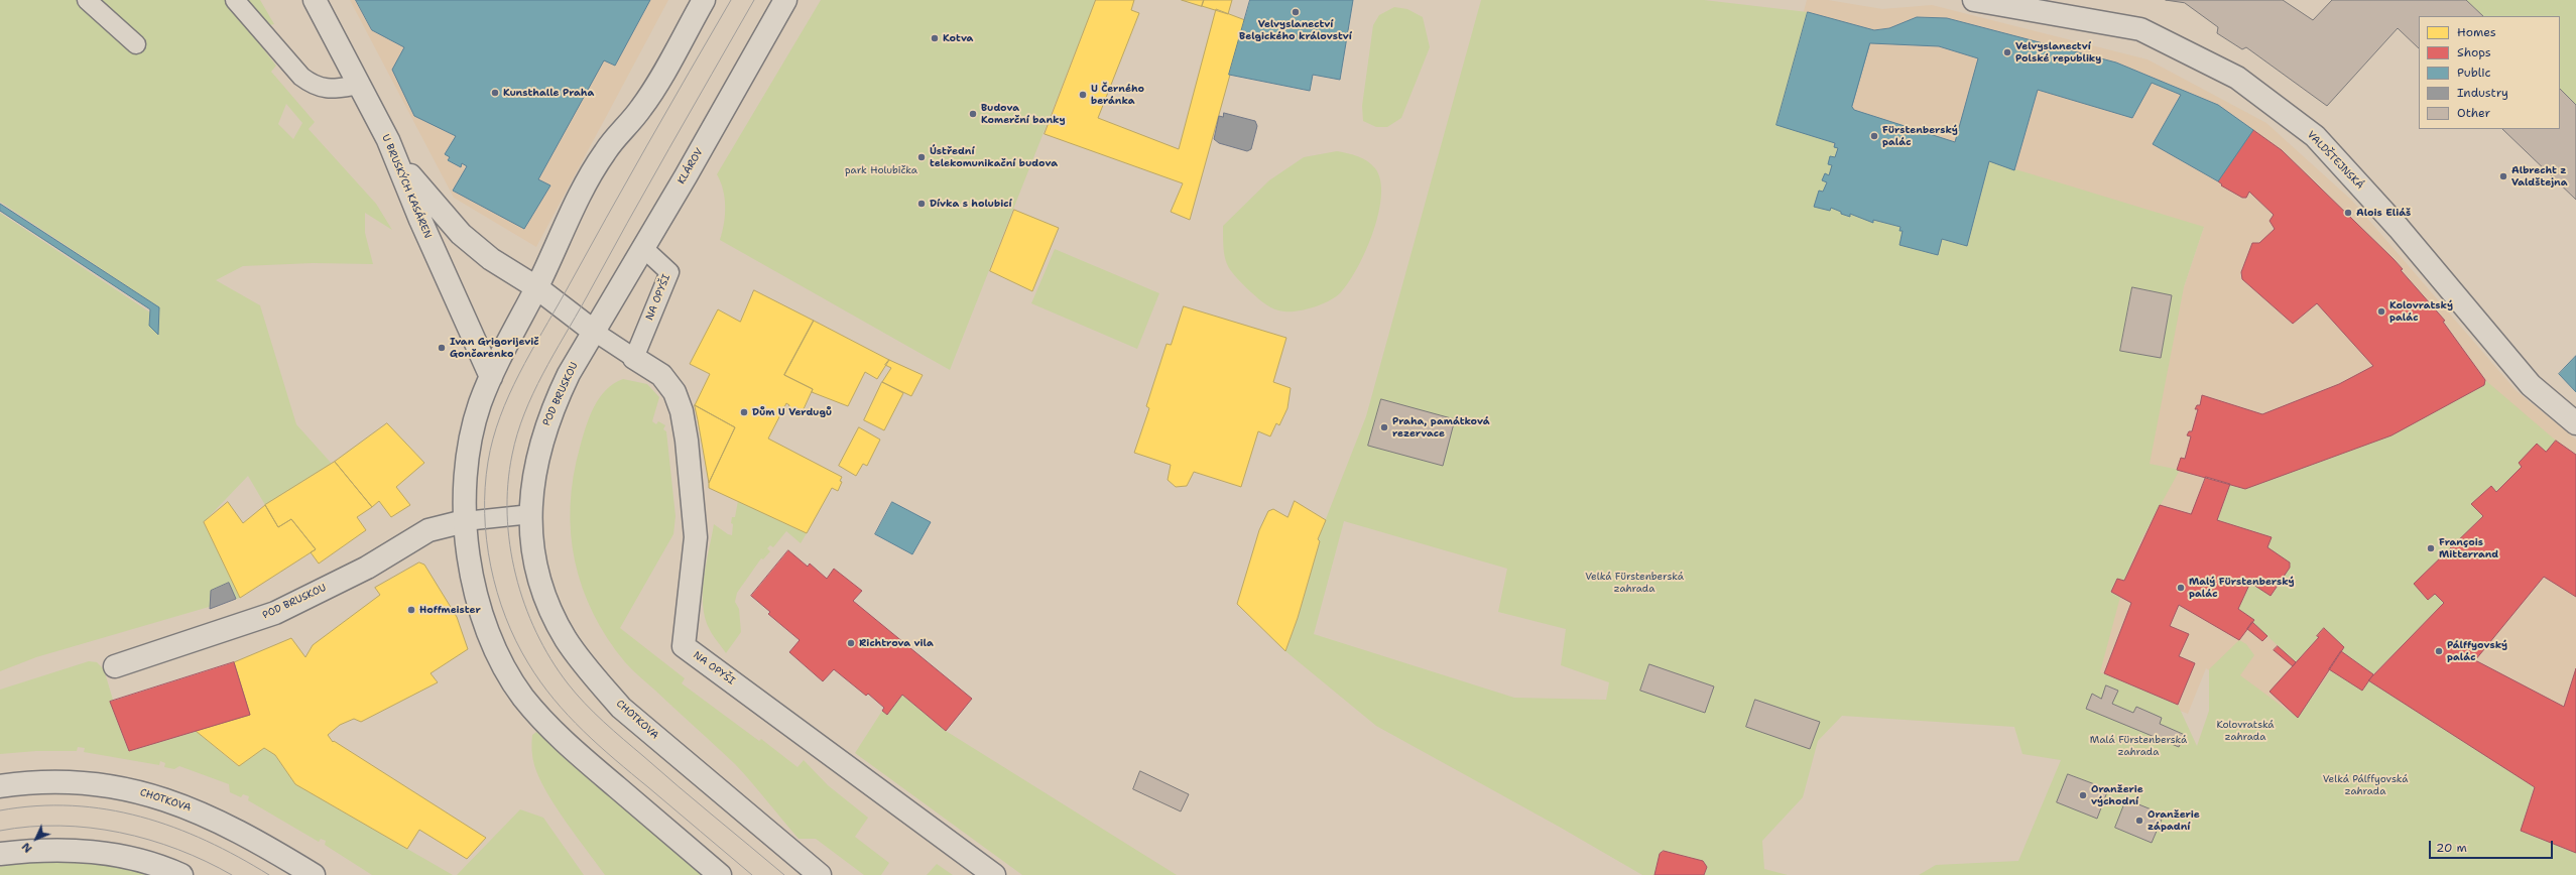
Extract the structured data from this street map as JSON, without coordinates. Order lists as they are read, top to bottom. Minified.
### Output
{"streets":{"main road":["VALDŠTEJNSKÁ","KLÁROV","U BRUSKÝCH KASÁREN","NA OPYŠI","POD BRUSKOU","CHOTKOVA"]},"crossings":[["KLÁROV","NA OPYŠI"],["KLÁROV","POD BRUSKOU"],["NA OPYŠI","POD BRUSKOU"],["POD BRUSKOU","CHOTKOVA"]],"parks":["park Holubička","Velká Fürstenberská zahrada","Kolovratská zahrada","Malá Fürstenberská zahrada","Velká Pálffyovská zahrada"],"places":["Velvyslanectví Belgického království","Kotva","Velvyslanectví Polské republiky","Kunsthalle Praha","U Černého beránka","Budova Komerční banky","Fürstenberský palác","Ústřední telekomunikační budova","Albrecht z Valdštejna","Dívka s holubicí","Alois Eliáš","Kolovratský palác","Ivan Grigorijevič Gončarenko","Dům U Verdugů","Praha, památková rezervace","François Mitterrand","Malý Fürstenberský palác","Hoffmeister","Richtrova vila","Pálffyovský palác","Oranžerie východní","Oranžerie západní"],"legend":["Homes","Shops","Public","Industry","Other"],"scale_bar":"20 m","north":"bottom left"}
